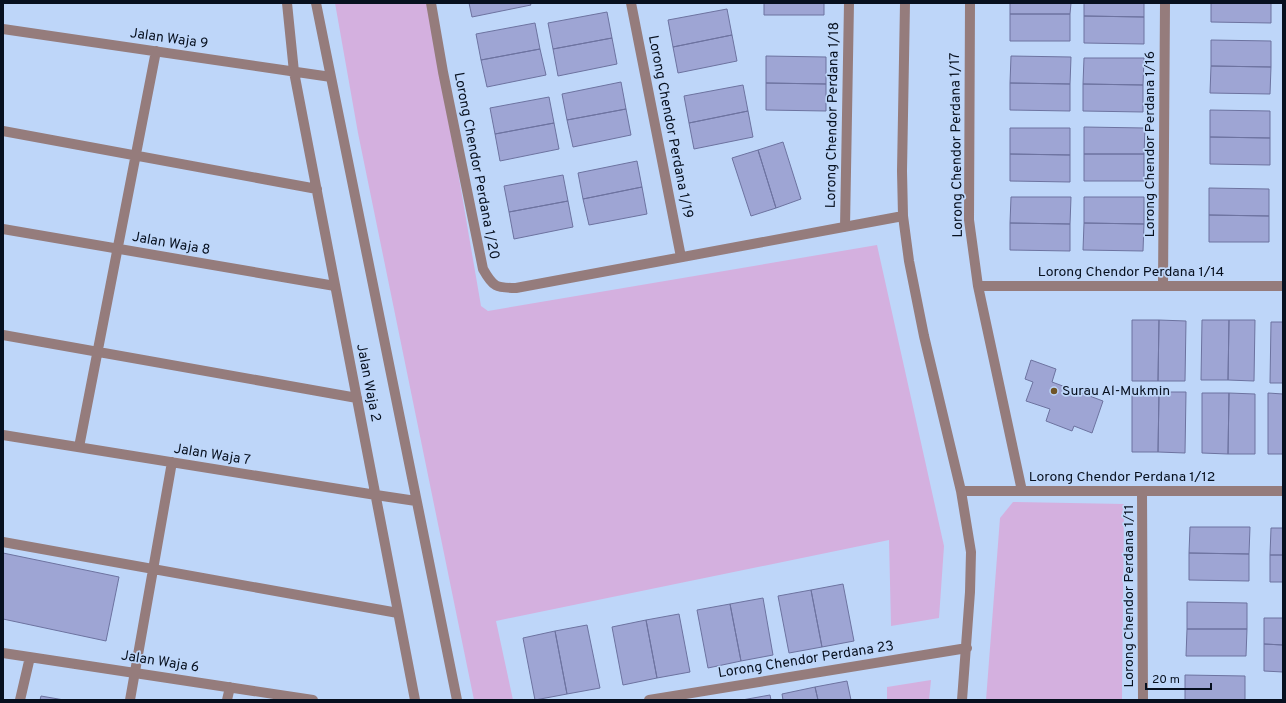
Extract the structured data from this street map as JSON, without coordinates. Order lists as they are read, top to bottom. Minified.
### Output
{"streets":{"street":["Jalan Waja 9","Lorong Chendor Perdana 1/18","Lorong Chendor Perdana 1/19","Lorong Chendor Perdana 1/16","Lorong Chendor Perdana 1/17","Lorong Chendor Perdana 1/20","Jalan Waja 8","Lorong Chendor Perdana 1/14","Jalan Waja 2","Jalan Waja 7","Lorong Chendor Perdana 1/12","Lorong Chendor Perdana 1/11","Lorong Chendor Perdana 23","Jalan Waja 6"]},"crossings":[["Jalan Waja 9","Jalan Waja 2"],["Lorong Chendor Perdana 1/18","Lorong Chendor Perdana 1/20"],["Lorong Chendor Perdana 1/19","Lorong Chendor Perdana 1/20"],["Lorong Chendor Perdana 1/16","Lorong Chendor Perdana 1/14"],["Lorong Chendor Perdana 1/17","Lorong Chendor Perdana 1/14"],["Lorong Chendor Perdana 1/17","Lorong Chendor Perdana 1/12"],["Jalan Waja 8","Jalan Waja 2"],["Jalan Waja 2","Jalan Waja 7"],["Lorong Chendor Perdana 1/12","Lorong Chendor Perdana 1/11"]],"places":["Surau Al-Mukmin"],"scale_bar":"20 m"}
